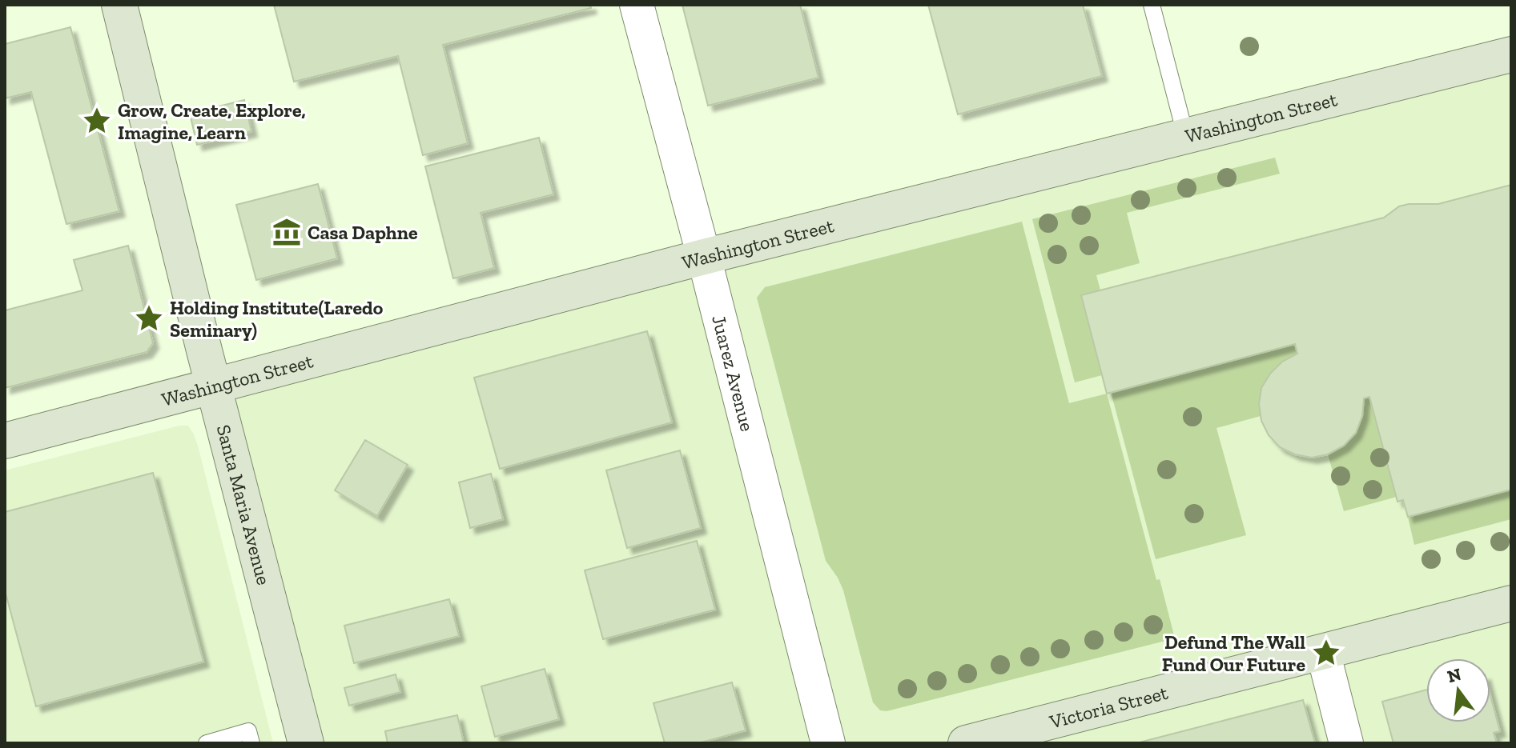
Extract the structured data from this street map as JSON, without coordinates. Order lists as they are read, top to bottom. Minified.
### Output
{"streets":{"main road":["Washington Street","Santa Maria Avenue","Victoria Street"],"street":["Juarez Avenue"]},"crossings":[["Washington Street","Juarez Avenue"],["Washington Street","Santa Maria Avenue"]],"places":{"place":["Grow, Create, Explore, Imagine, Learn","Holding Institute(Laredo Seminary)","Defund The Wall Fund Our Future"],"museum":["Casa Daphne"]},"north":"top"}
